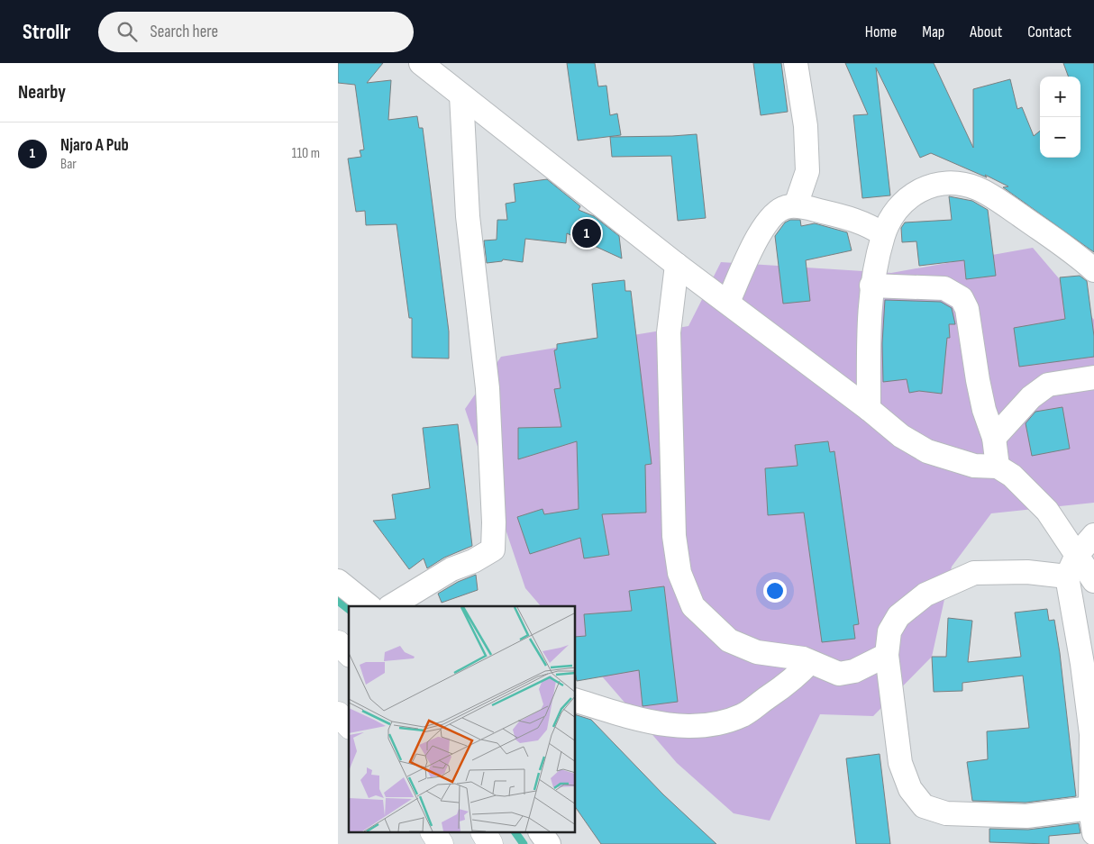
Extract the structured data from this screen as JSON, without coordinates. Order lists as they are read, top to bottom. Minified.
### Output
{"page":{"header":"Strollr","search":"Search here","nav":["Home","Map","About","Contact"],"heading":"Nearby","map_buttons":["+","−"],"list":[{"mark":"1","name":"Njaro A Pub","note":"Bar","value":"110 m"}],"pins":"1"}}
